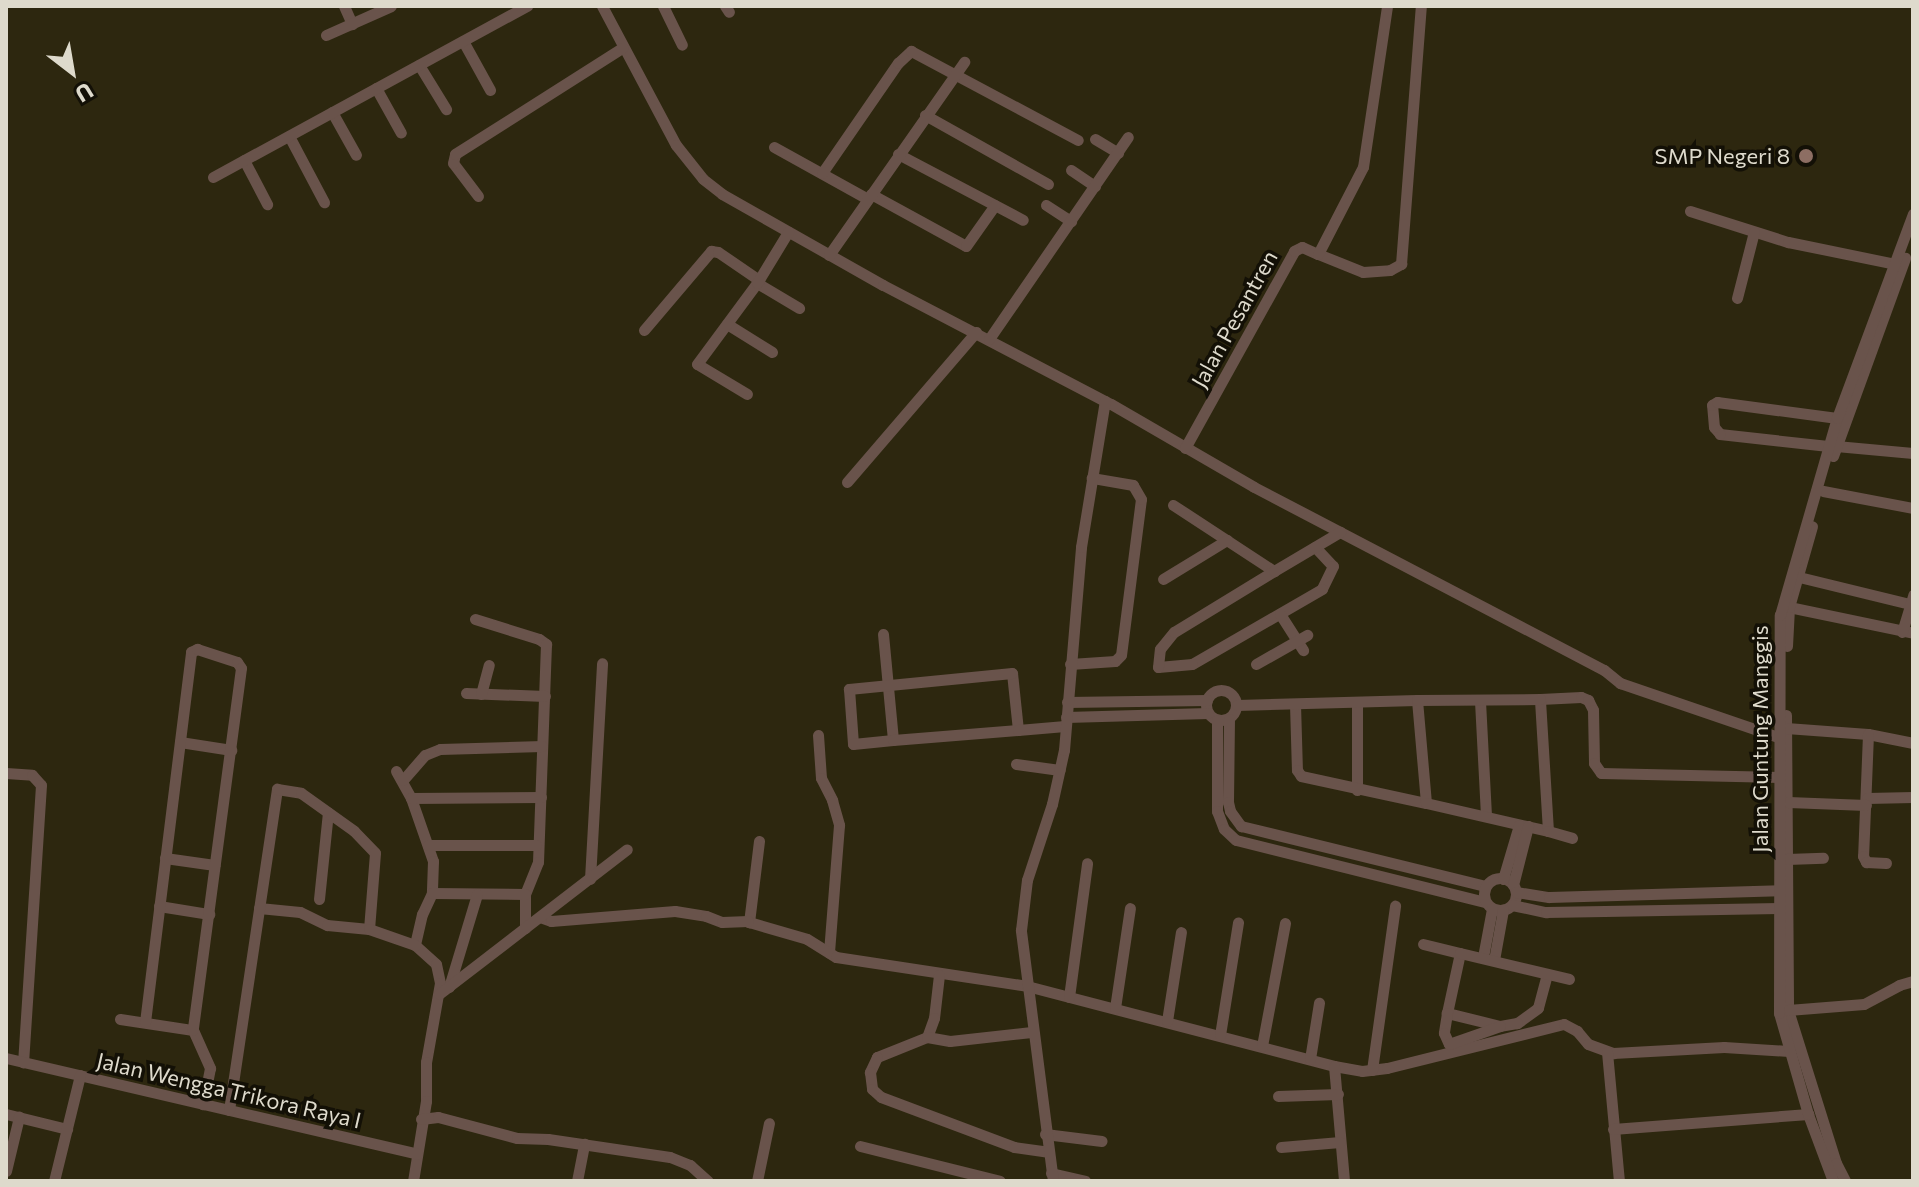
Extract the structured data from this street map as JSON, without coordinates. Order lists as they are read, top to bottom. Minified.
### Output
{"streets":{"street":["Jalan Pesantren","Jalan Guntung Manggis","Jalan Wengga Trikora Raya I"]},"places":["SMP Negeri 8"],"north":"bottom right"}
